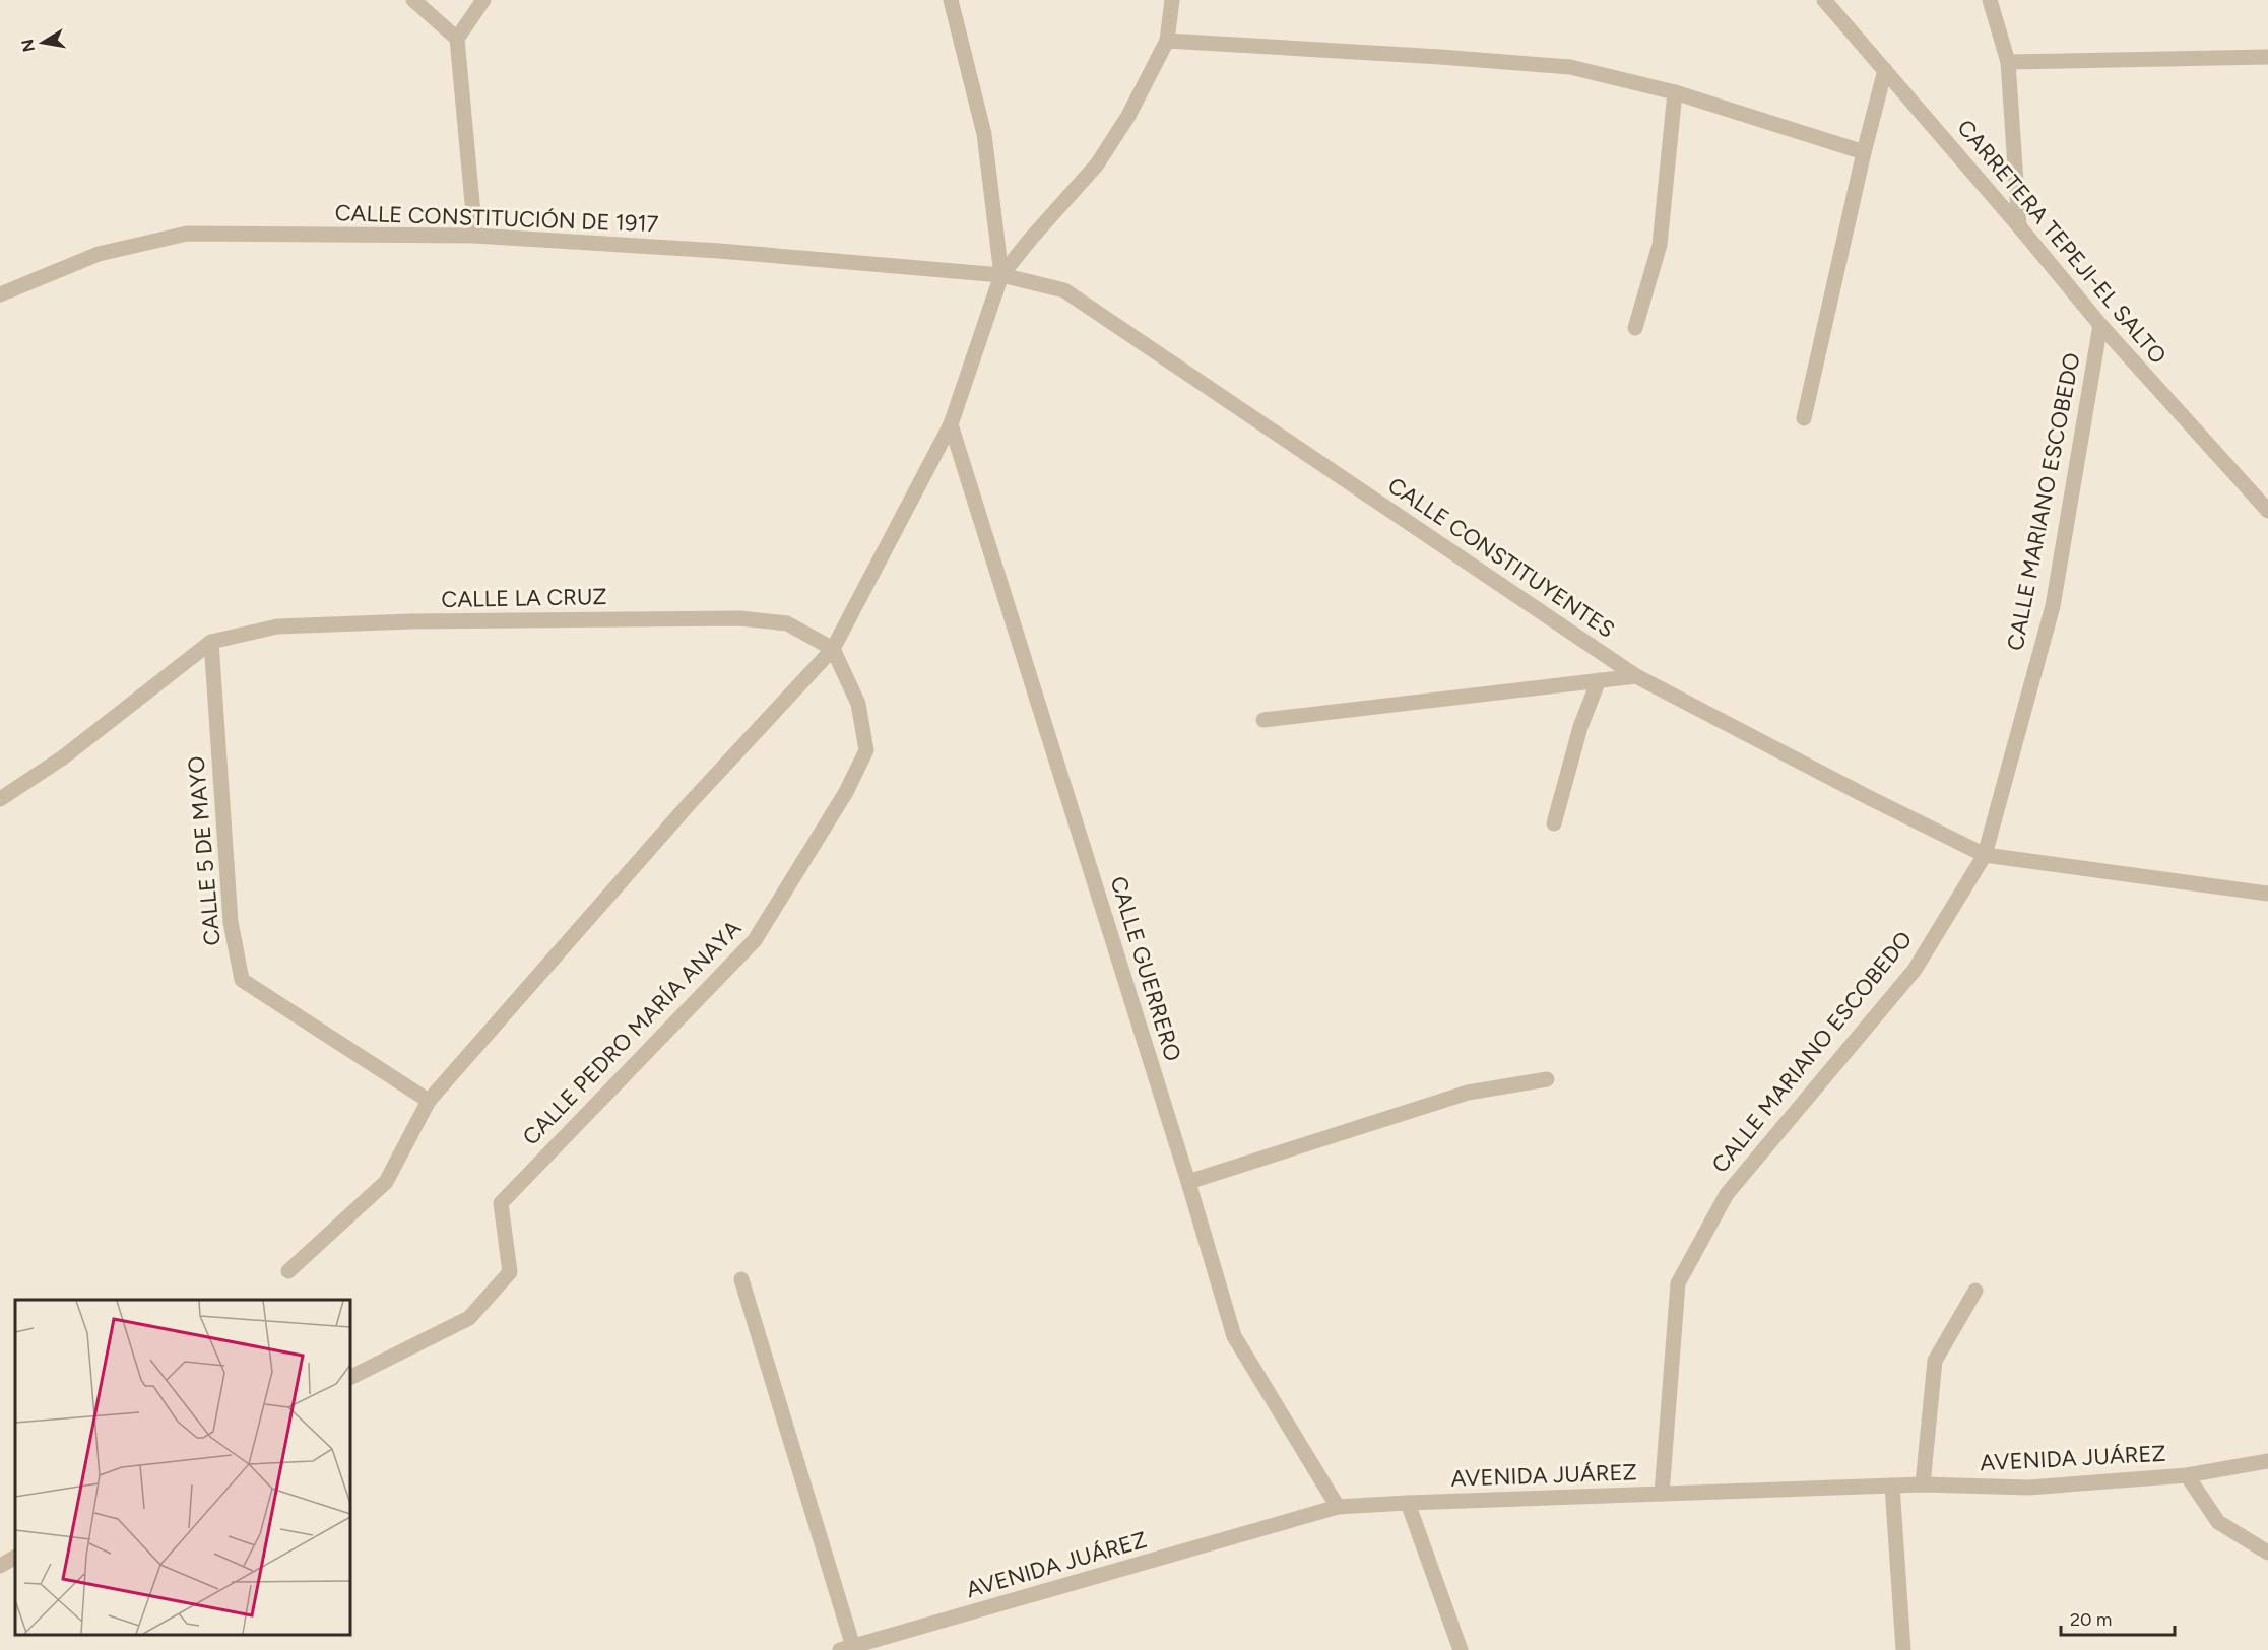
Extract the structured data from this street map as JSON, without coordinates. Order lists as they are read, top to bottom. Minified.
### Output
{"streets":{"street":["CALLE CONSTITUCIÓN DE 1917","CARRETERA TEPEJI-EL SALTO","CALLE MARIANO ESCOBEDO","CALLE CONSTITUYENTES","CALLE LA CRUZ","CALLE 5 DE MAYO","CALLE GUERRERO","CALLE PEDRO MARÍA ANAYA","AVENIDA JUÁREZ"]},"crossings":[["CALLE CONSTITUCIÓN DE 1917","CALLE CONSTITUYENTES"],["CARRETERA TEPEJI-EL SALTO","CALLE MARIANO ESCOBEDO"],["CALLE MARIANO ESCOBEDO","CALLE CONSTITUYENTES"],["CALLE MARIANO ESCOBEDO","AVENIDA JUÁREZ"],["CALLE LA CRUZ","CALLE 5 DE MAYO"],["CALLE LA CRUZ","CALLE PEDRO MARÍA ANAYA"],["CALLE GUERRERO","AVENIDA JUÁREZ"]],"scale_bar":"20 m","north":"left"}
